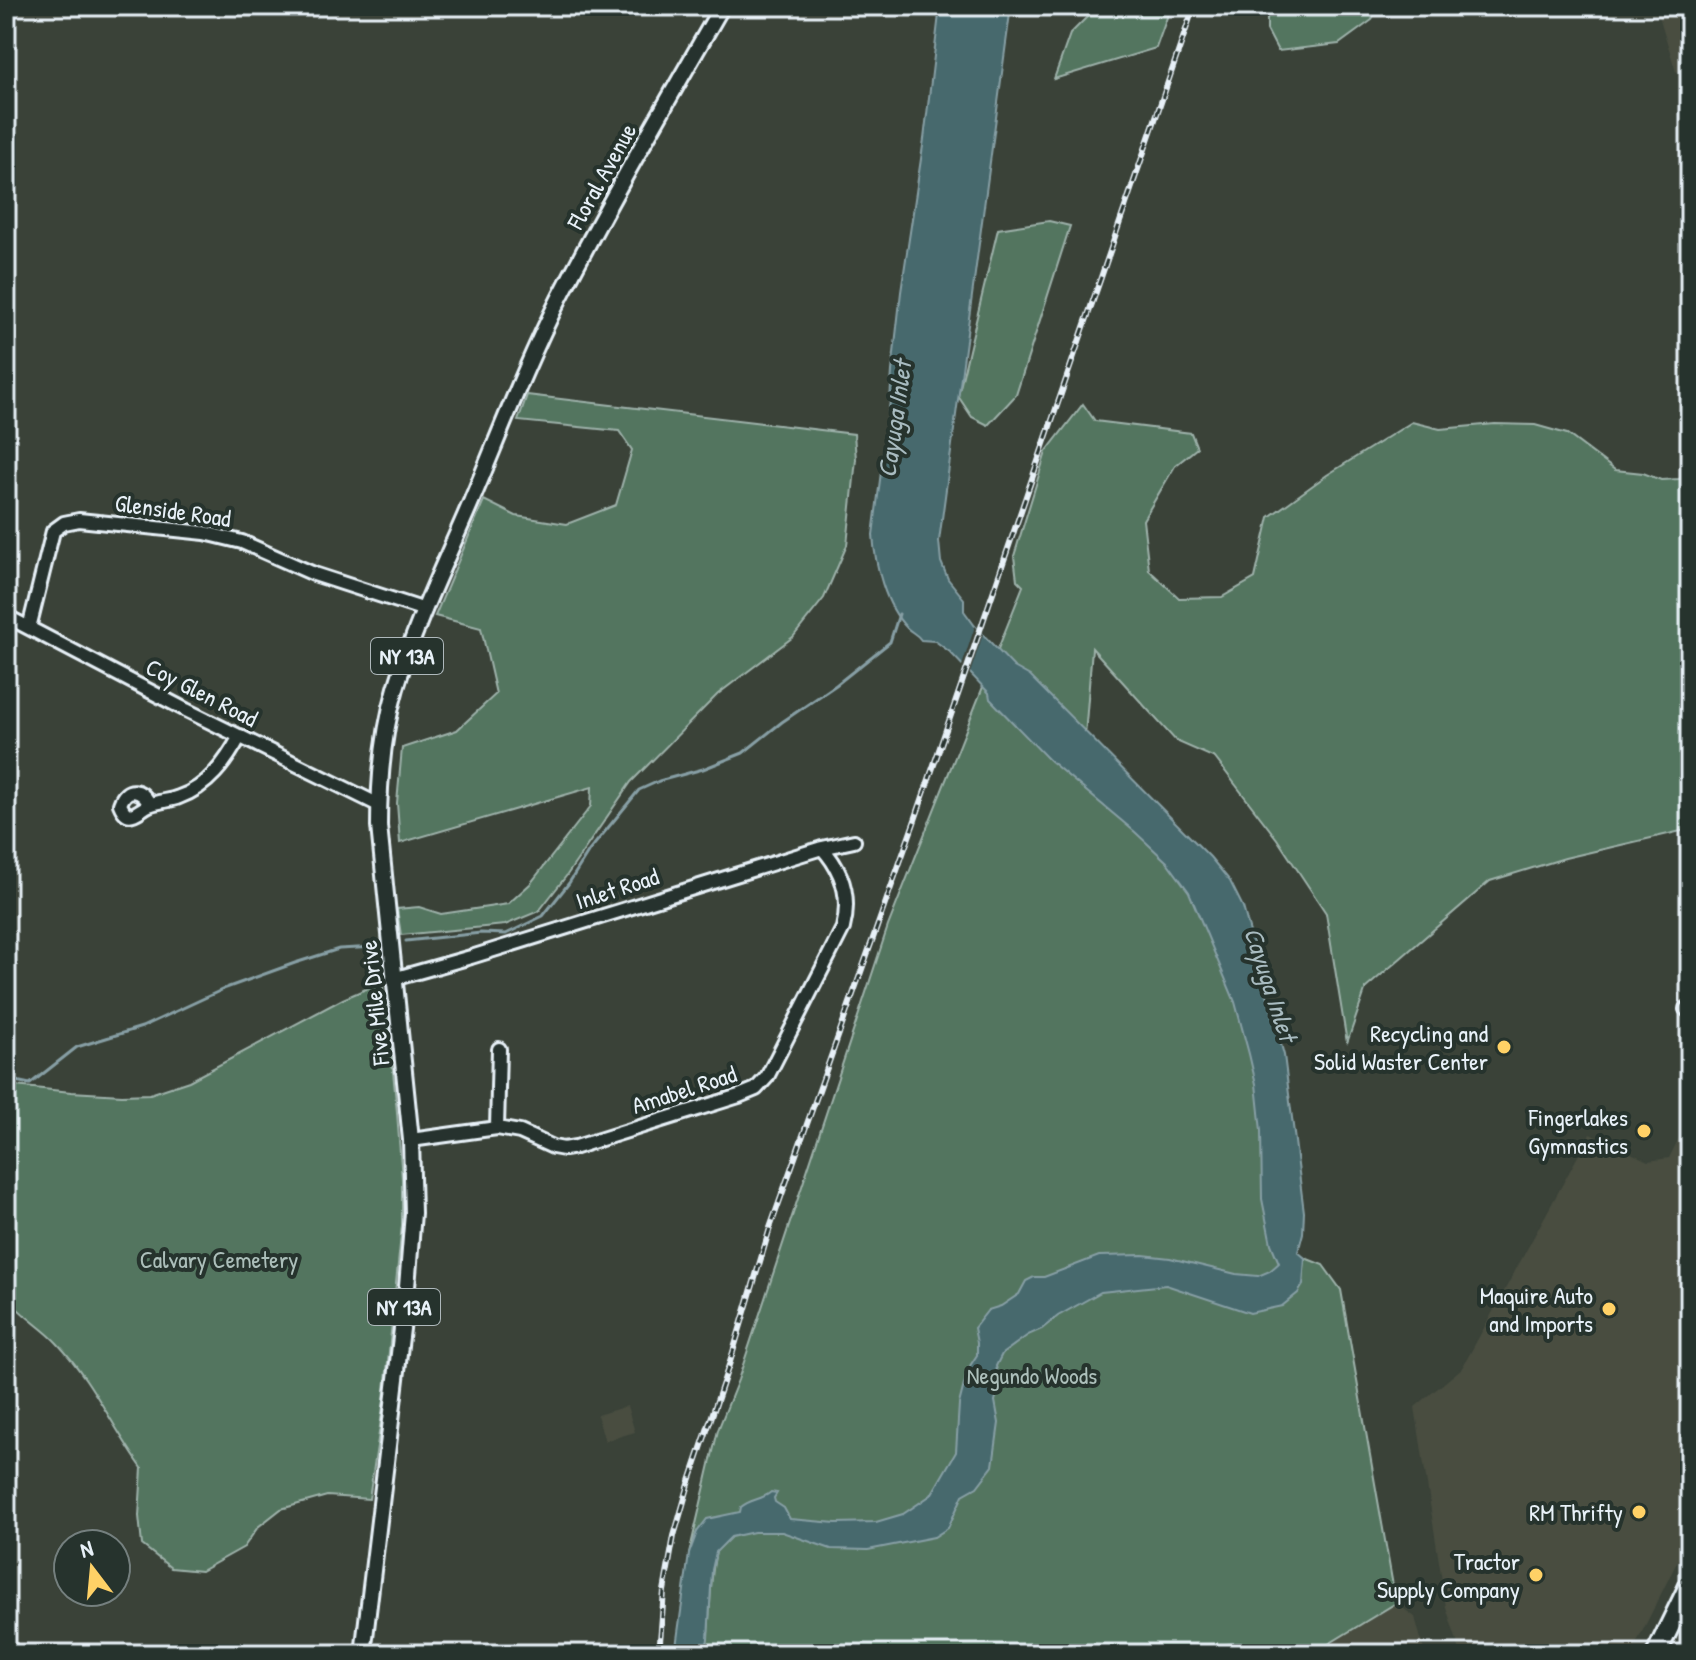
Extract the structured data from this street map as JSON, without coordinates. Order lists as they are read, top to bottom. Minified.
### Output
{"streets":{"main road":["Floral Avenue","NY 13A","Five Mile Drive"],"street":["Glenside Road","Coy Glen Road","Inlet Road","Amabel Road"]},"crossings":[["Floral Avenue","Five Mile Drive"],["Glenside Road","Coy Glen Road"],["Glenside Road","Five Mile Drive"],["Coy Glen Road","Five Mile Drive"],["Inlet Road","Five Mile Drive"],["Inlet Road","Amabel Road"],["Five Mile Drive","Amabel Road"]],"water":["Cayuga Inlet"],"parks":["Calvary Cemetery","Negundo Woods"],"places":["Recycling and Solid Waster Center","Fingerlakes Gymnastics","Maquire Auto and Imports","RM Thrifty","Tractor Supply Company"],"north":"top"}
